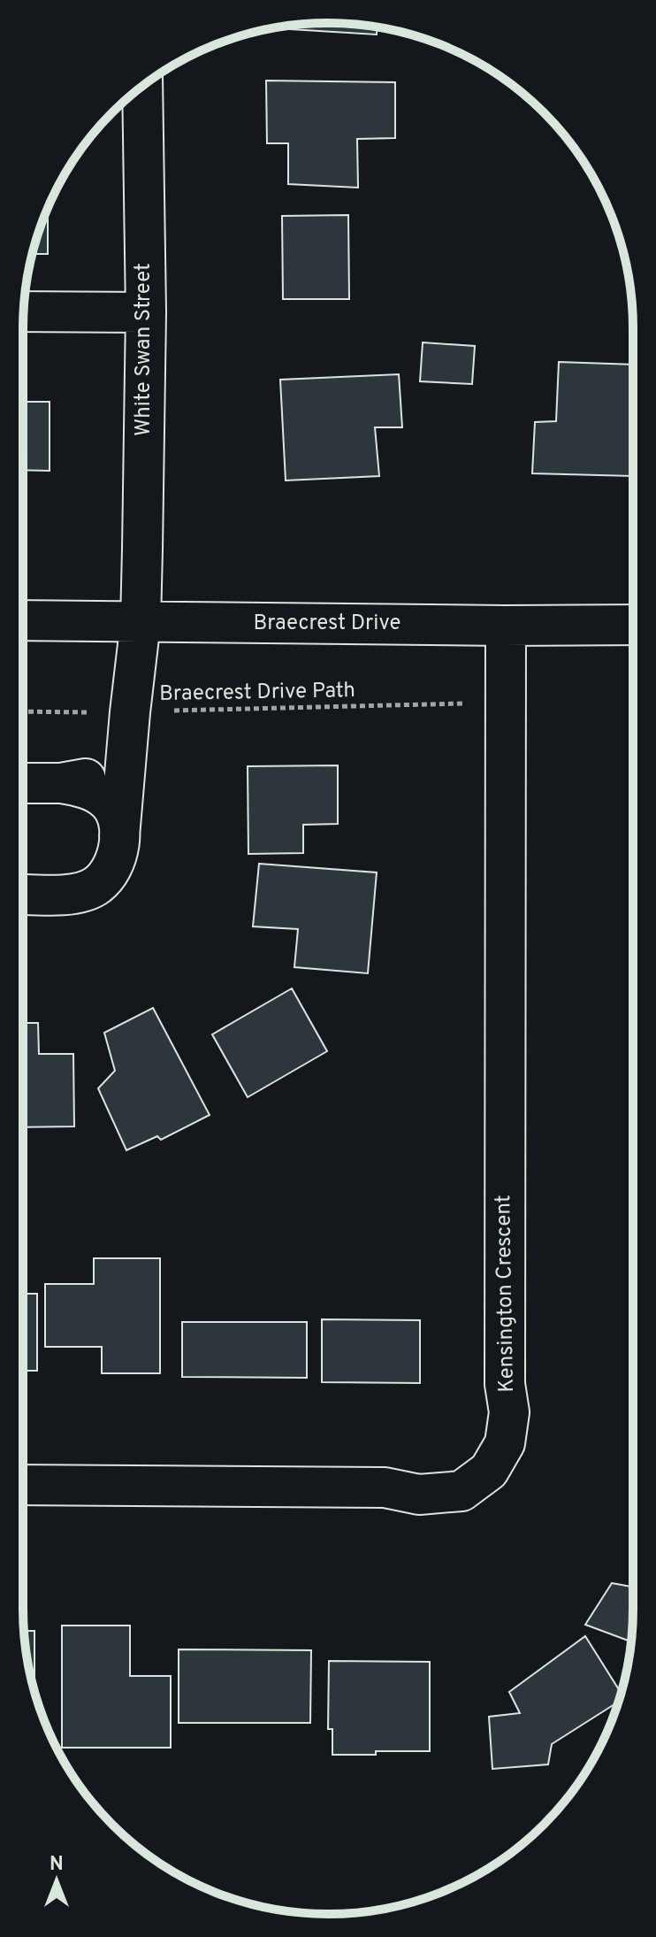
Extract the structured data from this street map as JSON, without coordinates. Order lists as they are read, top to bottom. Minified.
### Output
{"streets":{"street":["White Swan Street","Braecrest Drive","Kensington Crescent"],"path":["Braecrest Drive Path"]},"crossings":[["White Swan Street","Braecrest Drive"],["White Swan Street","Braecrest Drive Path"],["Braecrest Drive","Kensington Crescent"],["Braecrest Drive Path","Kensington Crescent"]],"north":"top"}
